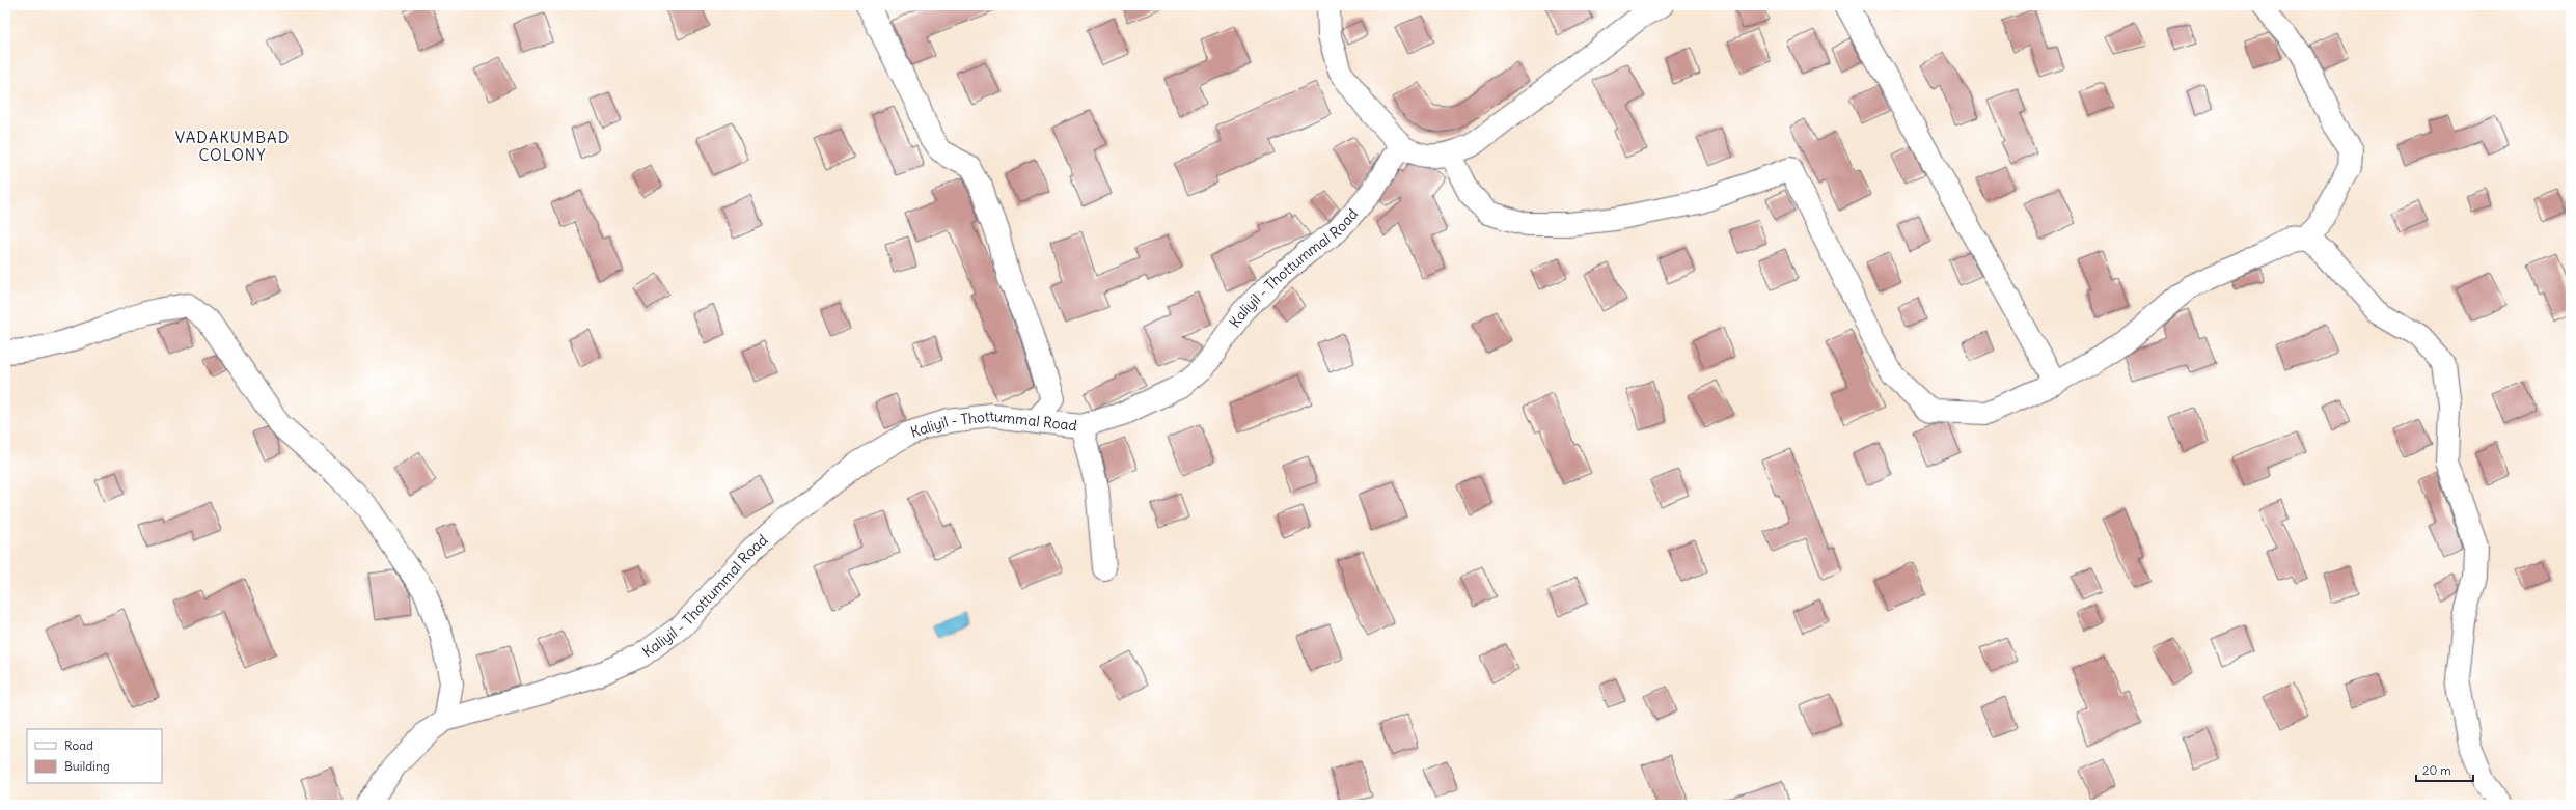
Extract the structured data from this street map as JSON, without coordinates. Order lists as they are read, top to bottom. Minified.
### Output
{"streets":{"street":["Kaliyil - Thottummal Road"]},"districts":["VADAKUMBAD COLONY"],"legend":["Road","Building"],"scale_bar":"20 m"}
